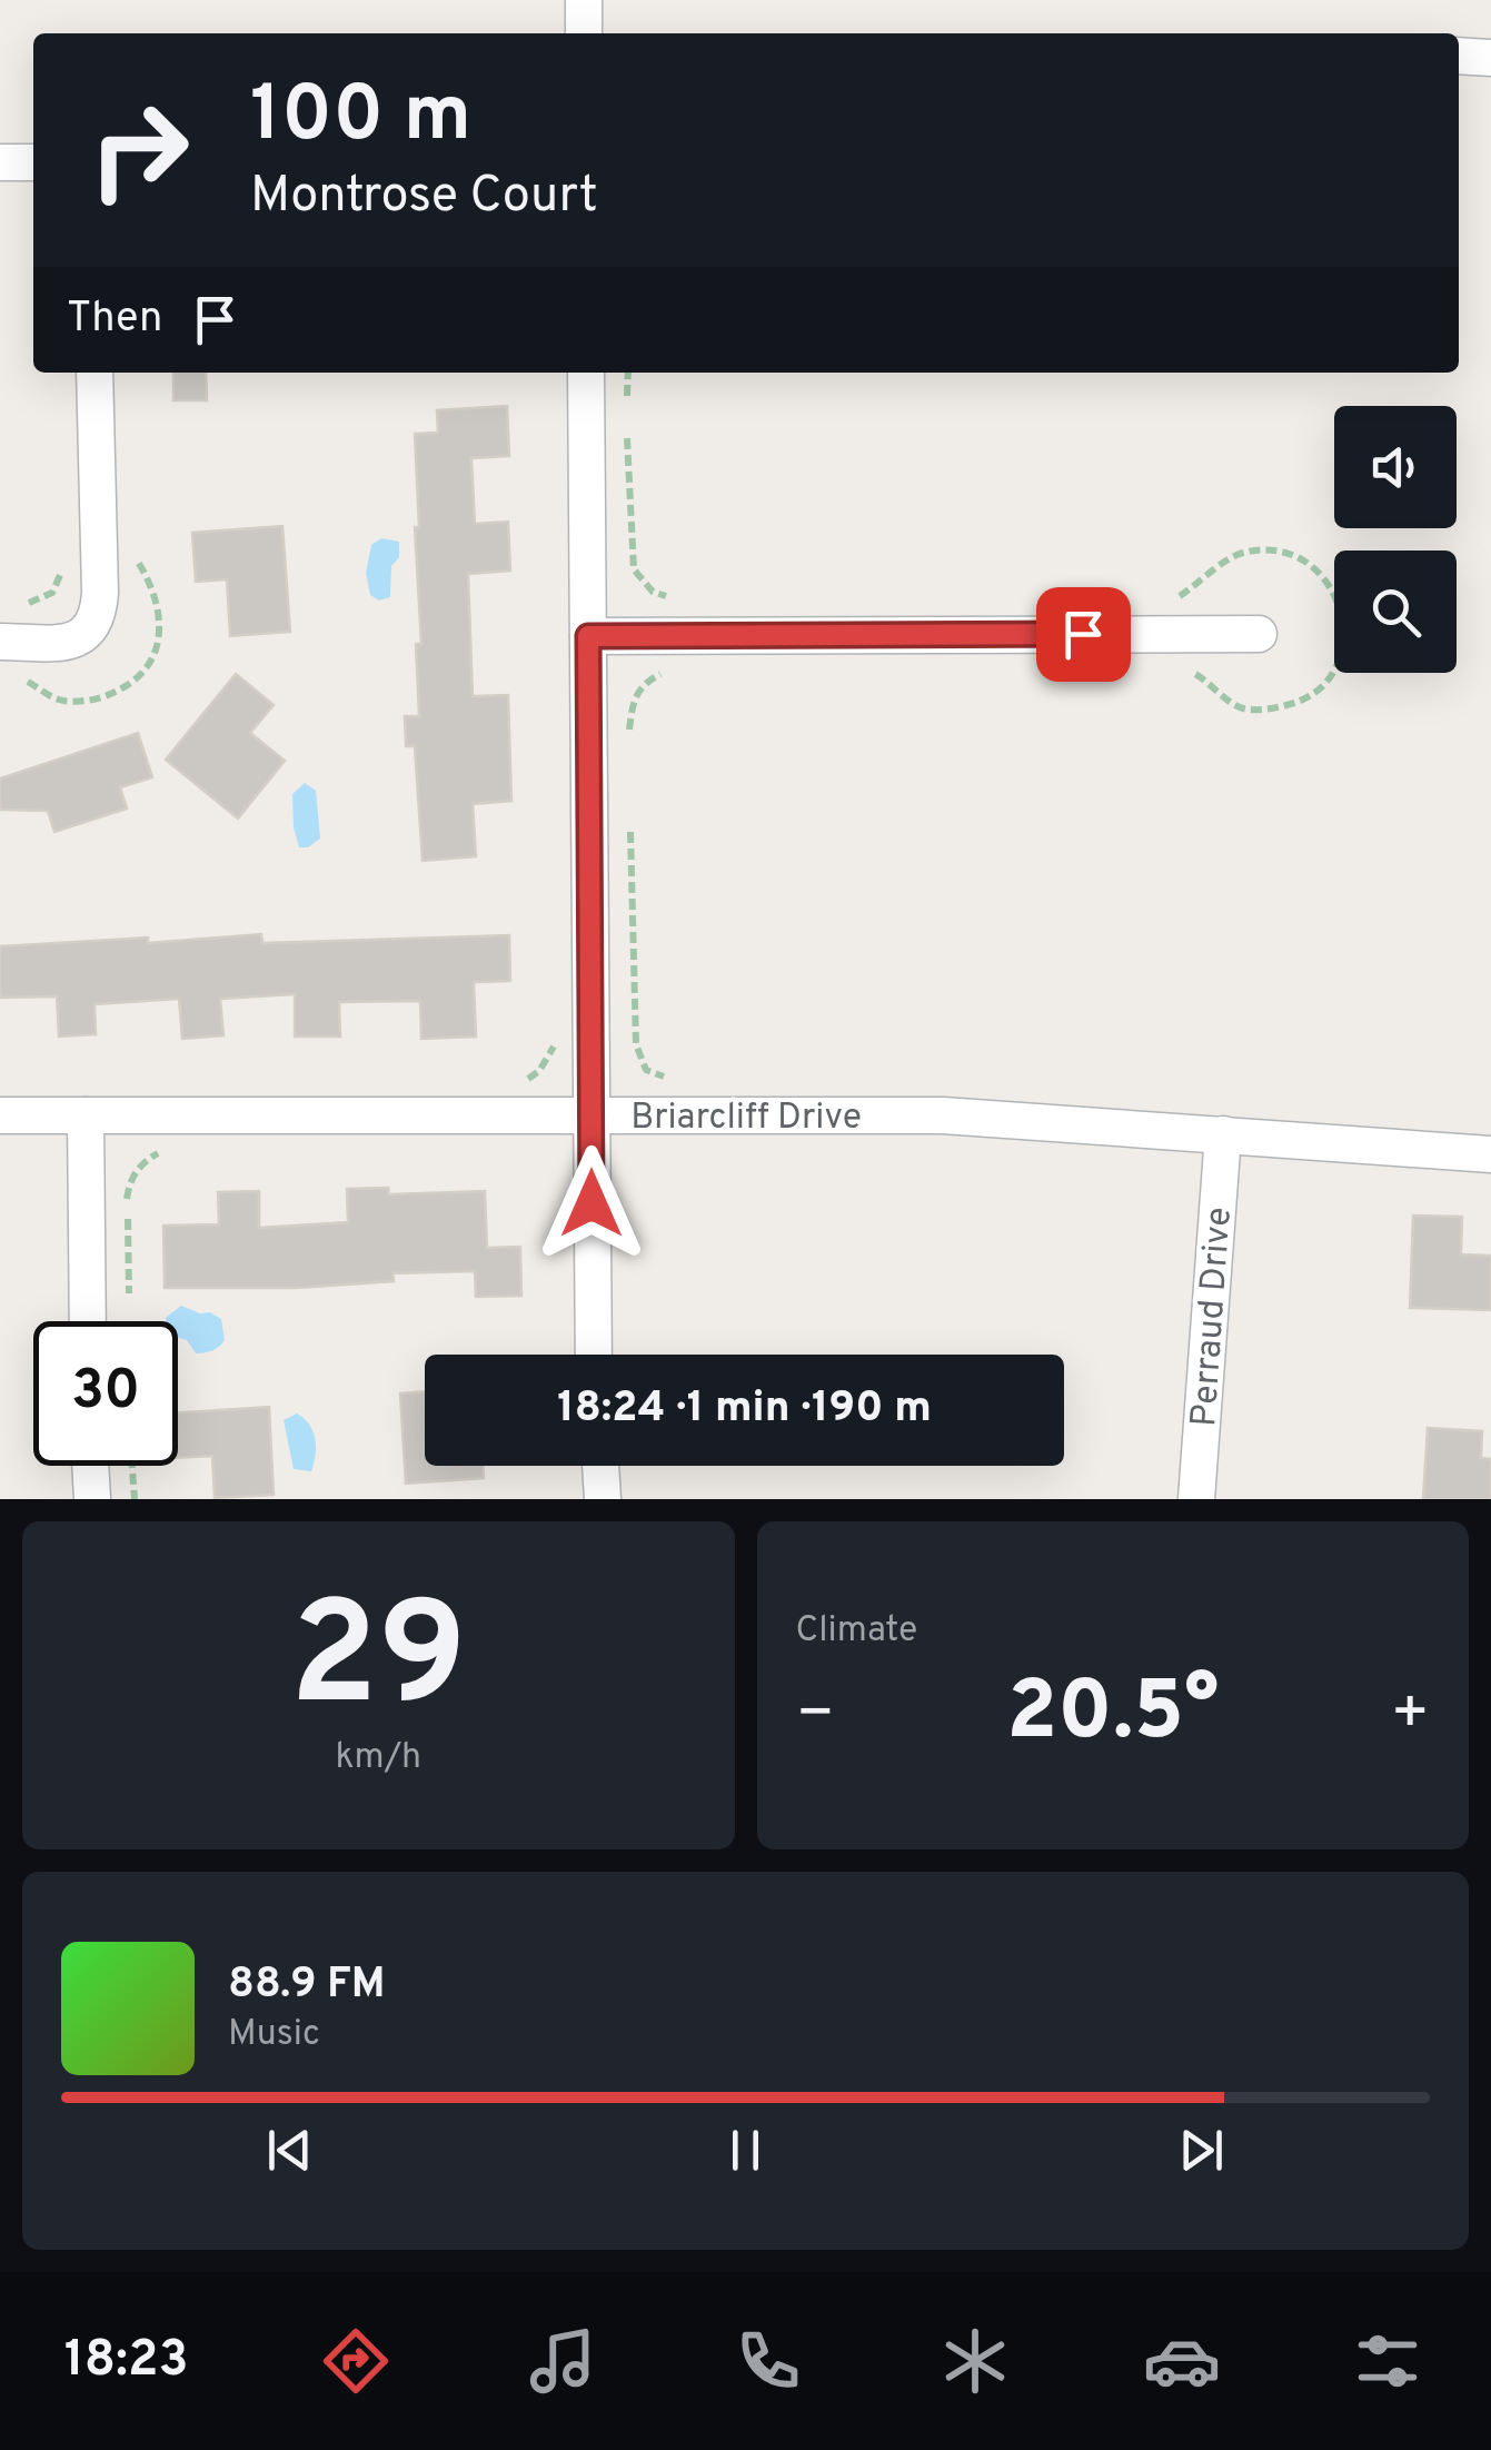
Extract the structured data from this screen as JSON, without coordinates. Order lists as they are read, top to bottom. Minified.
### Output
{"streets":{"street":["Briarcliff Drive","Perraud Drive"]},"crossings":[["Briarcliff Drive","Perraud Drive"]],"page":{"turn":["100 m","Montrose Court"],"then":"Then","limit":"30","trip":"18:24 · 1 min · 190 m","tile":[["29","km/h"],"Climate"],"heat":["−","20.5°","+"],"song":["88.9 FM","Music"],"tabs":"18:23"}}
